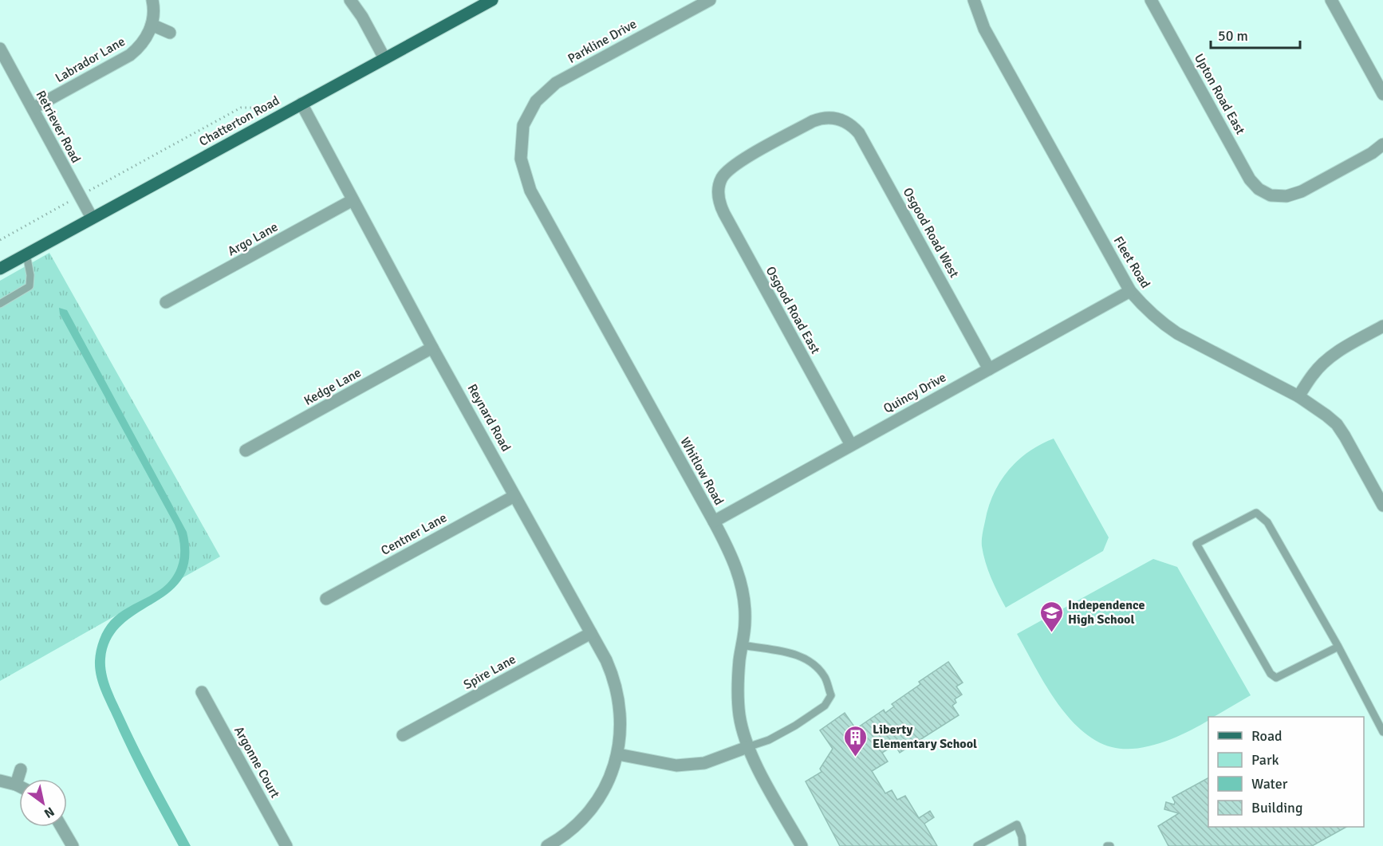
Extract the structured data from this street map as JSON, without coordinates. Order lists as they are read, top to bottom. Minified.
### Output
{"streets":{"main road":["Chatterton Road"],"street":["Parkline Drive","Labrador Lane","Upton Road East","Retriever Road","Osgood Road West","Argo Lane","Fleet Road","Osgood Road East","Kedge Lane","Quincy Drive","Reynard Road","Whitlow Road","Centner Lane","Spire Lane","Argonne Court"]},"crossings":[["Parkline Drive","Whitlow Road"],["Labrador Lane","Retriever Road"],["Chatterton Road","Retriever Road"],["Chatterton Road","Reynard Road"],["Osgood Road West","Osgood Road East"],["Osgood Road West","Quincy Drive"],["Argo Lane","Reynard Road"],["Fleet Road","Quincy Drive"],["Osgood Road East","Quincy Drive"],["Kedge Lane","Reynard Road"],["Quincy Drive","Whitlow Road"],["Reynard Road","Centner Lane"],["Reynard Road","Spire Lane"]],"places":{"school or university":["Independence High School"],"building":["Liberty Elementary School"]},"legend":["Road","Park","Water","Building"],"scale_bar":"50 m","north":"bottom right"}
